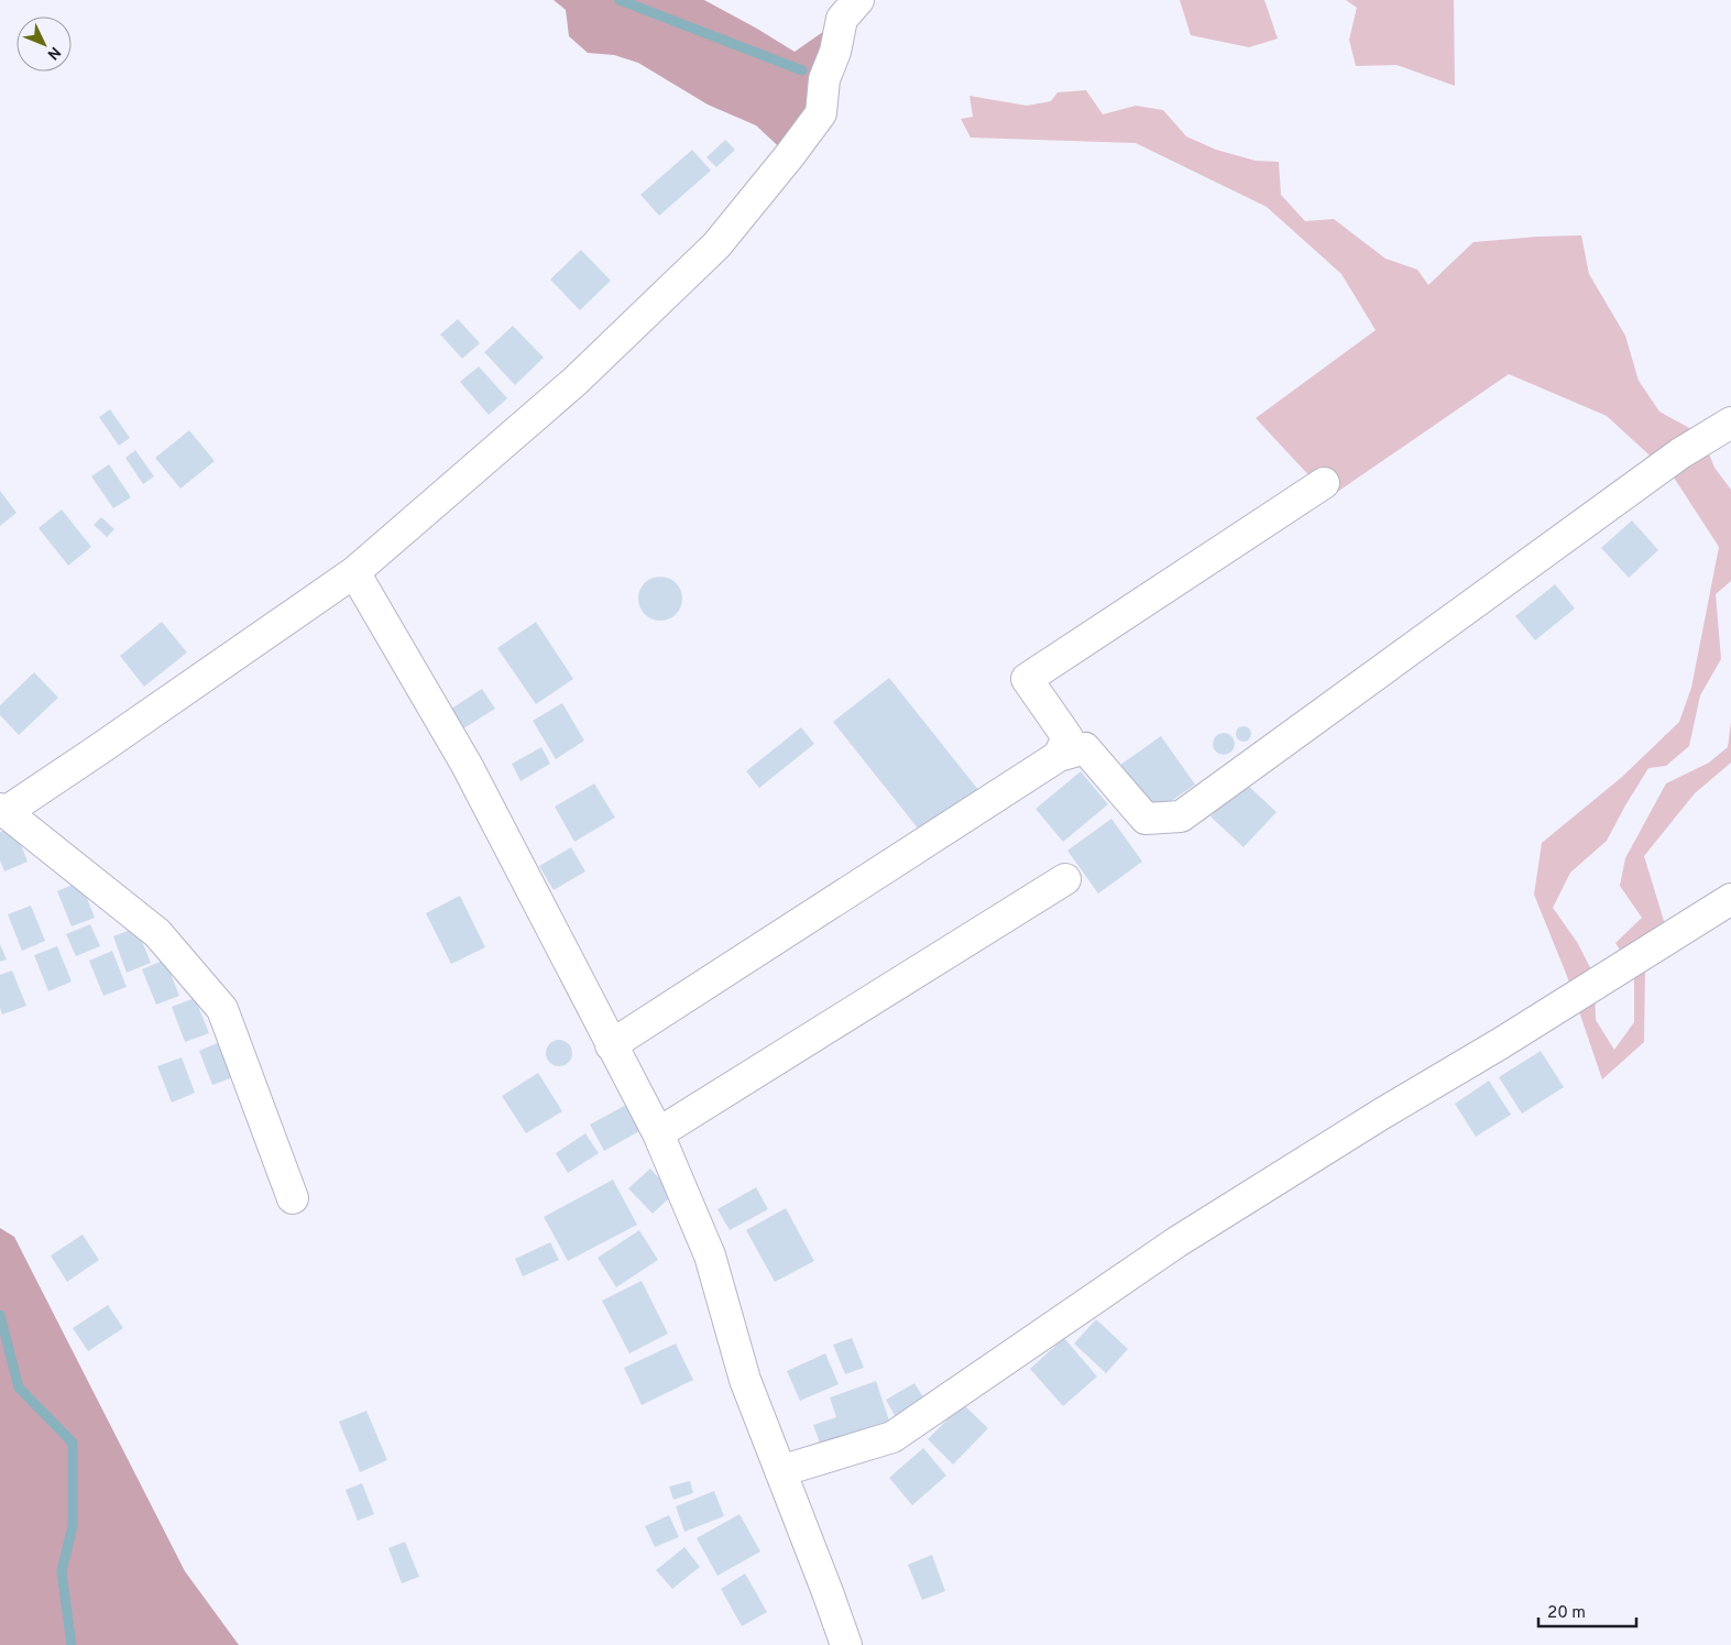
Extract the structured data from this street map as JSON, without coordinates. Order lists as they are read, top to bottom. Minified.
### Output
{"scale_bar":"20 m","north":"bottom right"}
